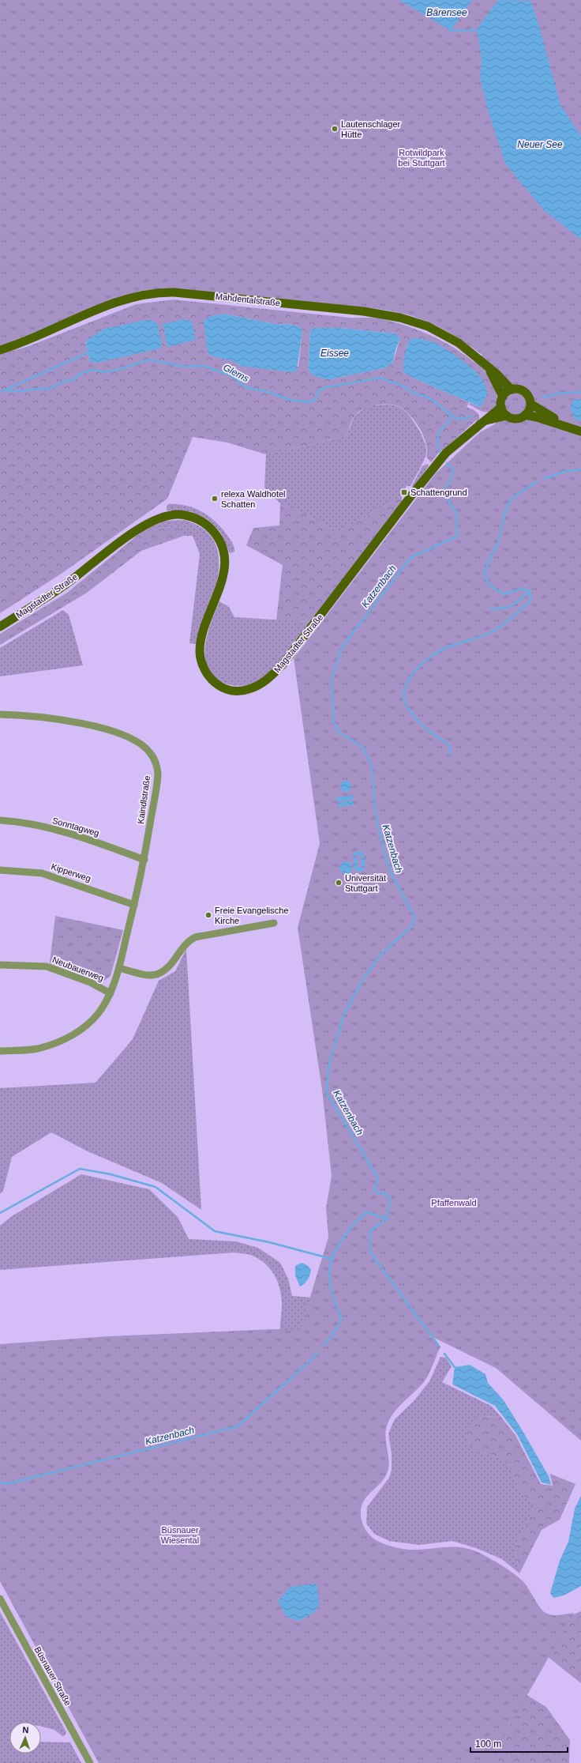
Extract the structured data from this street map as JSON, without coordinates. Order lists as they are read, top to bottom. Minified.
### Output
{"streets":{"main road":["Mahdentalstraße","Magstadter Straße"],"street":["Kaindlstraße","Sonntagweg","Kipperweg","Neubauerweg","Büsnauer Straße"]},"crossings":[["Mahdentalstraße","Magstadter Straße"],["Kaindlstraße","Sonntagweg"],["Kaindlstraße","Kipperweg"],["Kaindlstraße","Neubauerweg"]],"water":["Bärensee","Neuer See","Eissee","Glems","Katzenbach"],"parks":["Rotwildpark bei Stuttgart","Pfaffenwald","Büsnauer Wiesental"],"places":{"other":["Lautenschlager Hütte","relexa Waldhotel Schatten","Universität Stuttgart","Freie Evangelische Kirche"],"transit":["Schattengrund"]},"scale_bar":"100 m","north":"top"}
